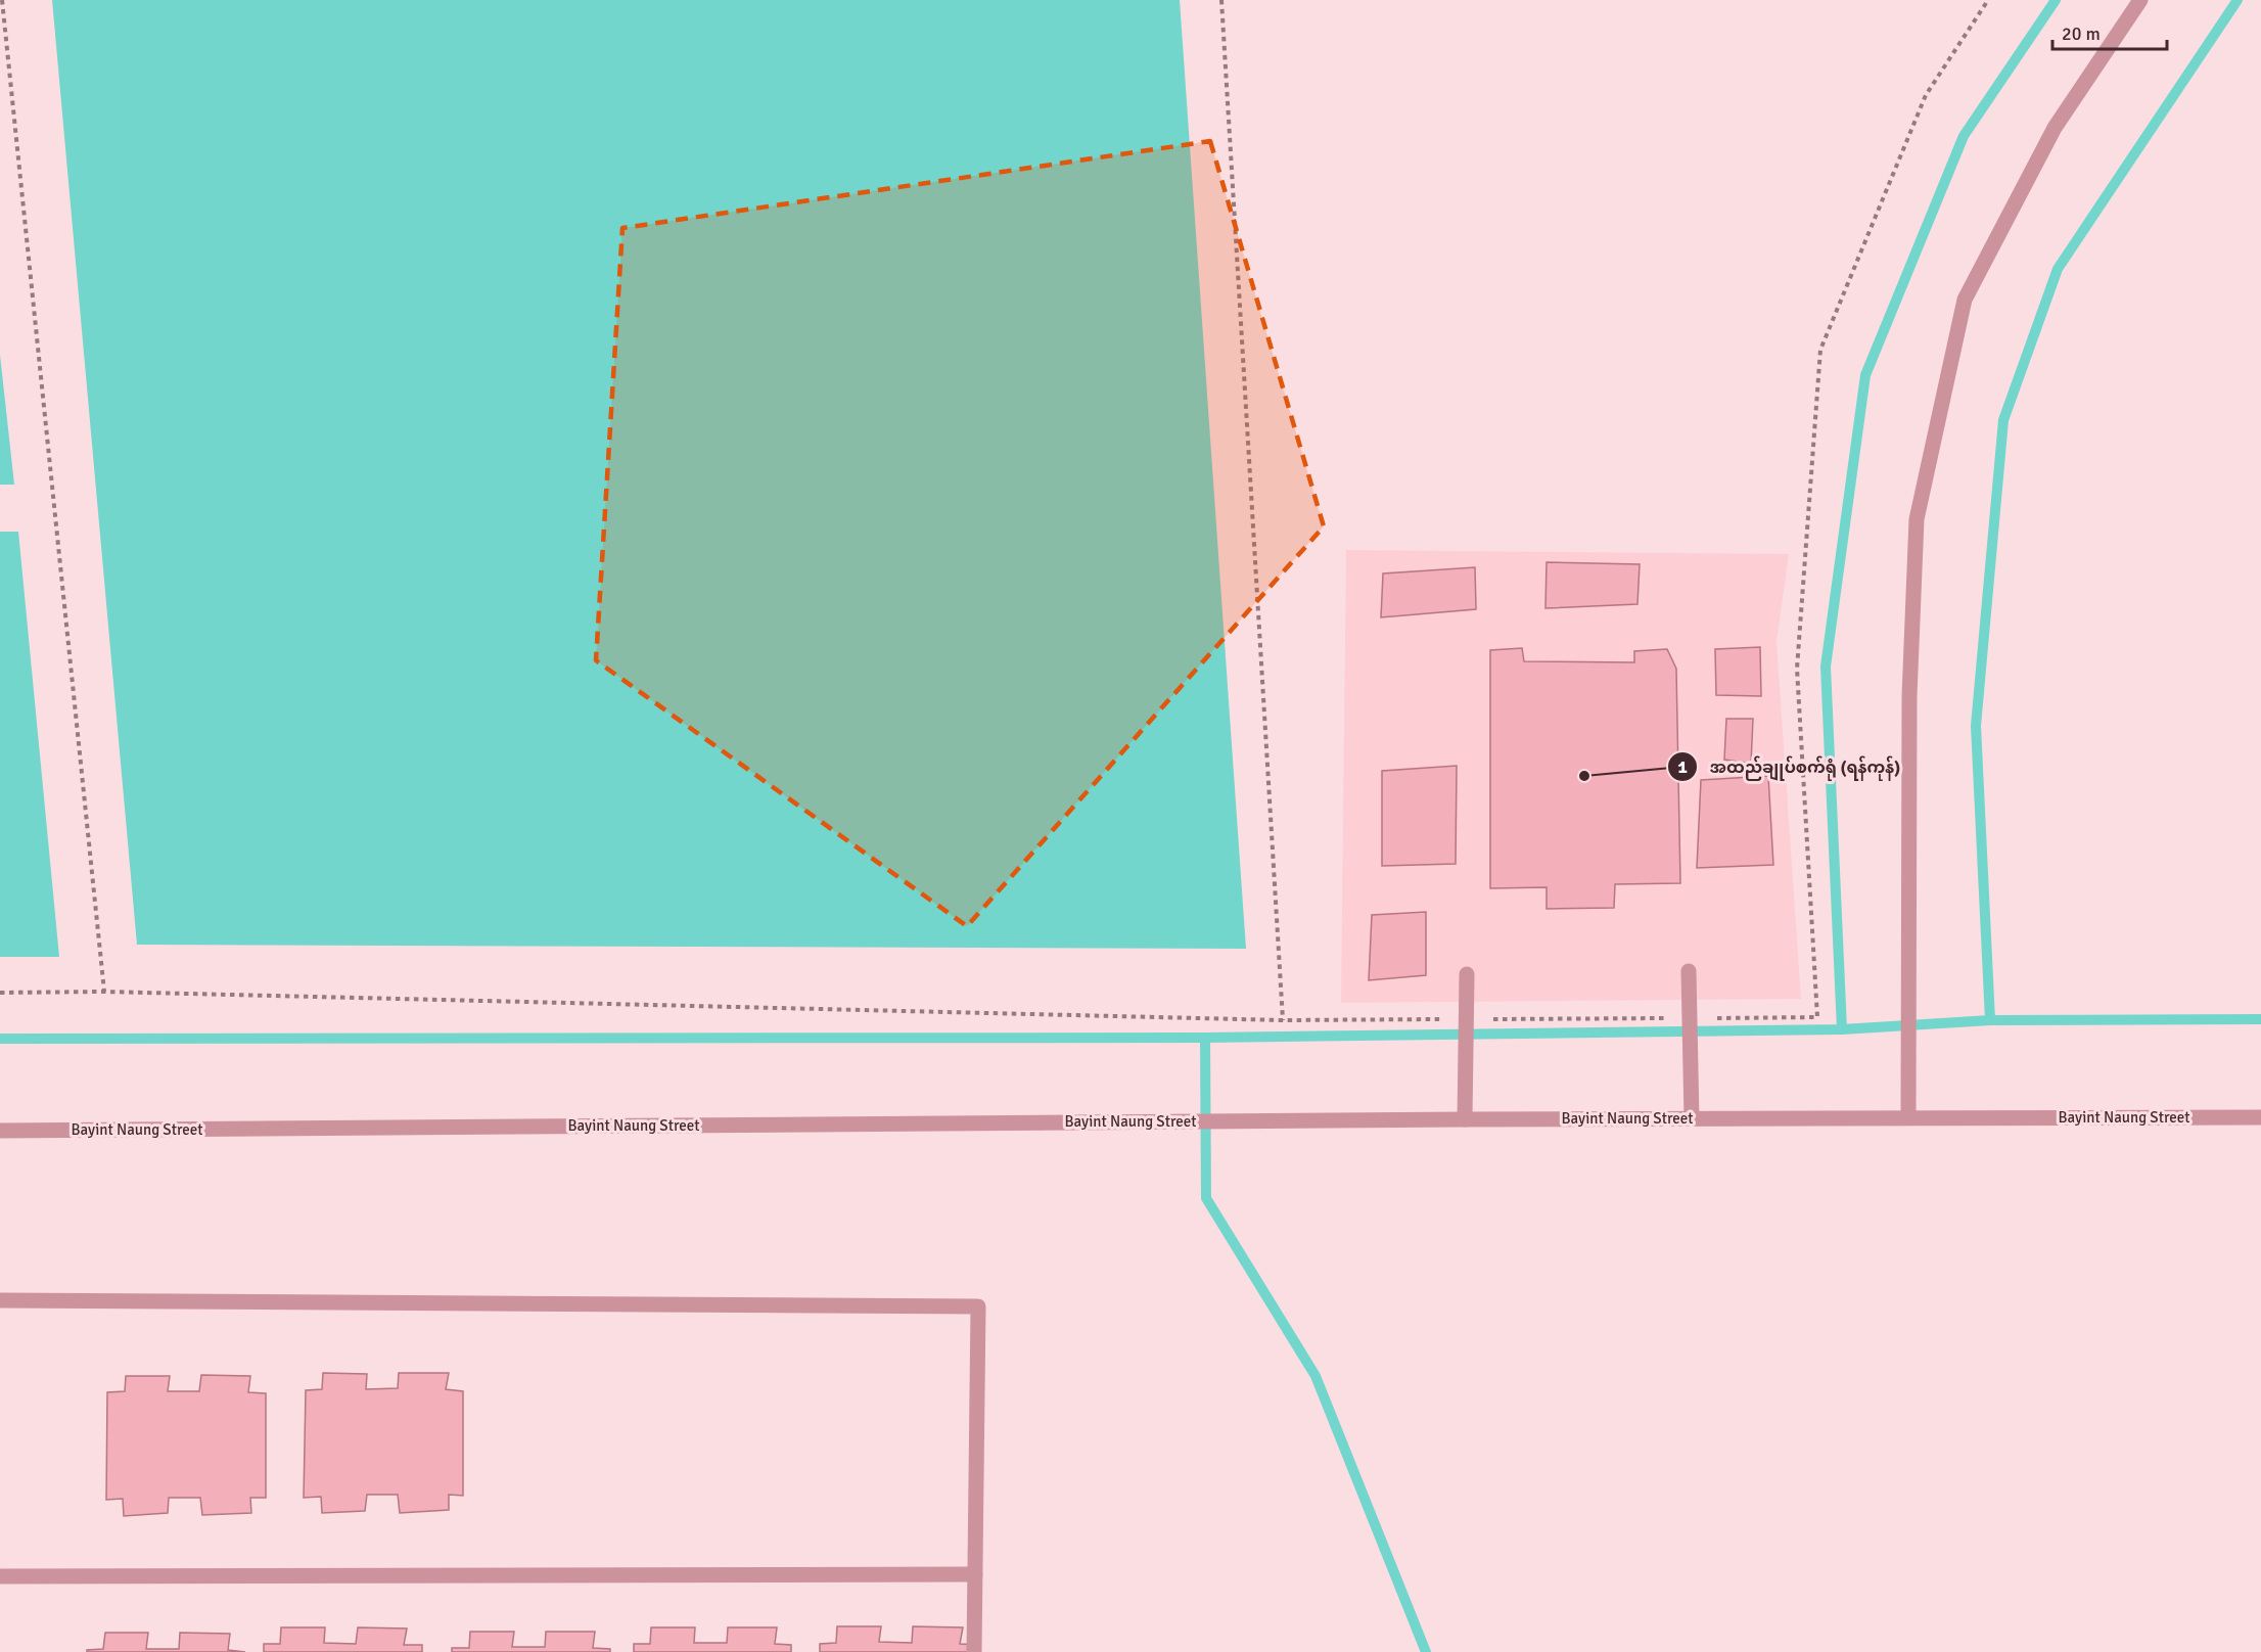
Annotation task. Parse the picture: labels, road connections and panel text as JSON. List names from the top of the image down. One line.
{"streets":{"street":["Bayint Naung Street"]},"places":["အထည်ချုပ်စက်ရုံ (ရန်ကုန်)"],"scale_bar":"20 m"}
